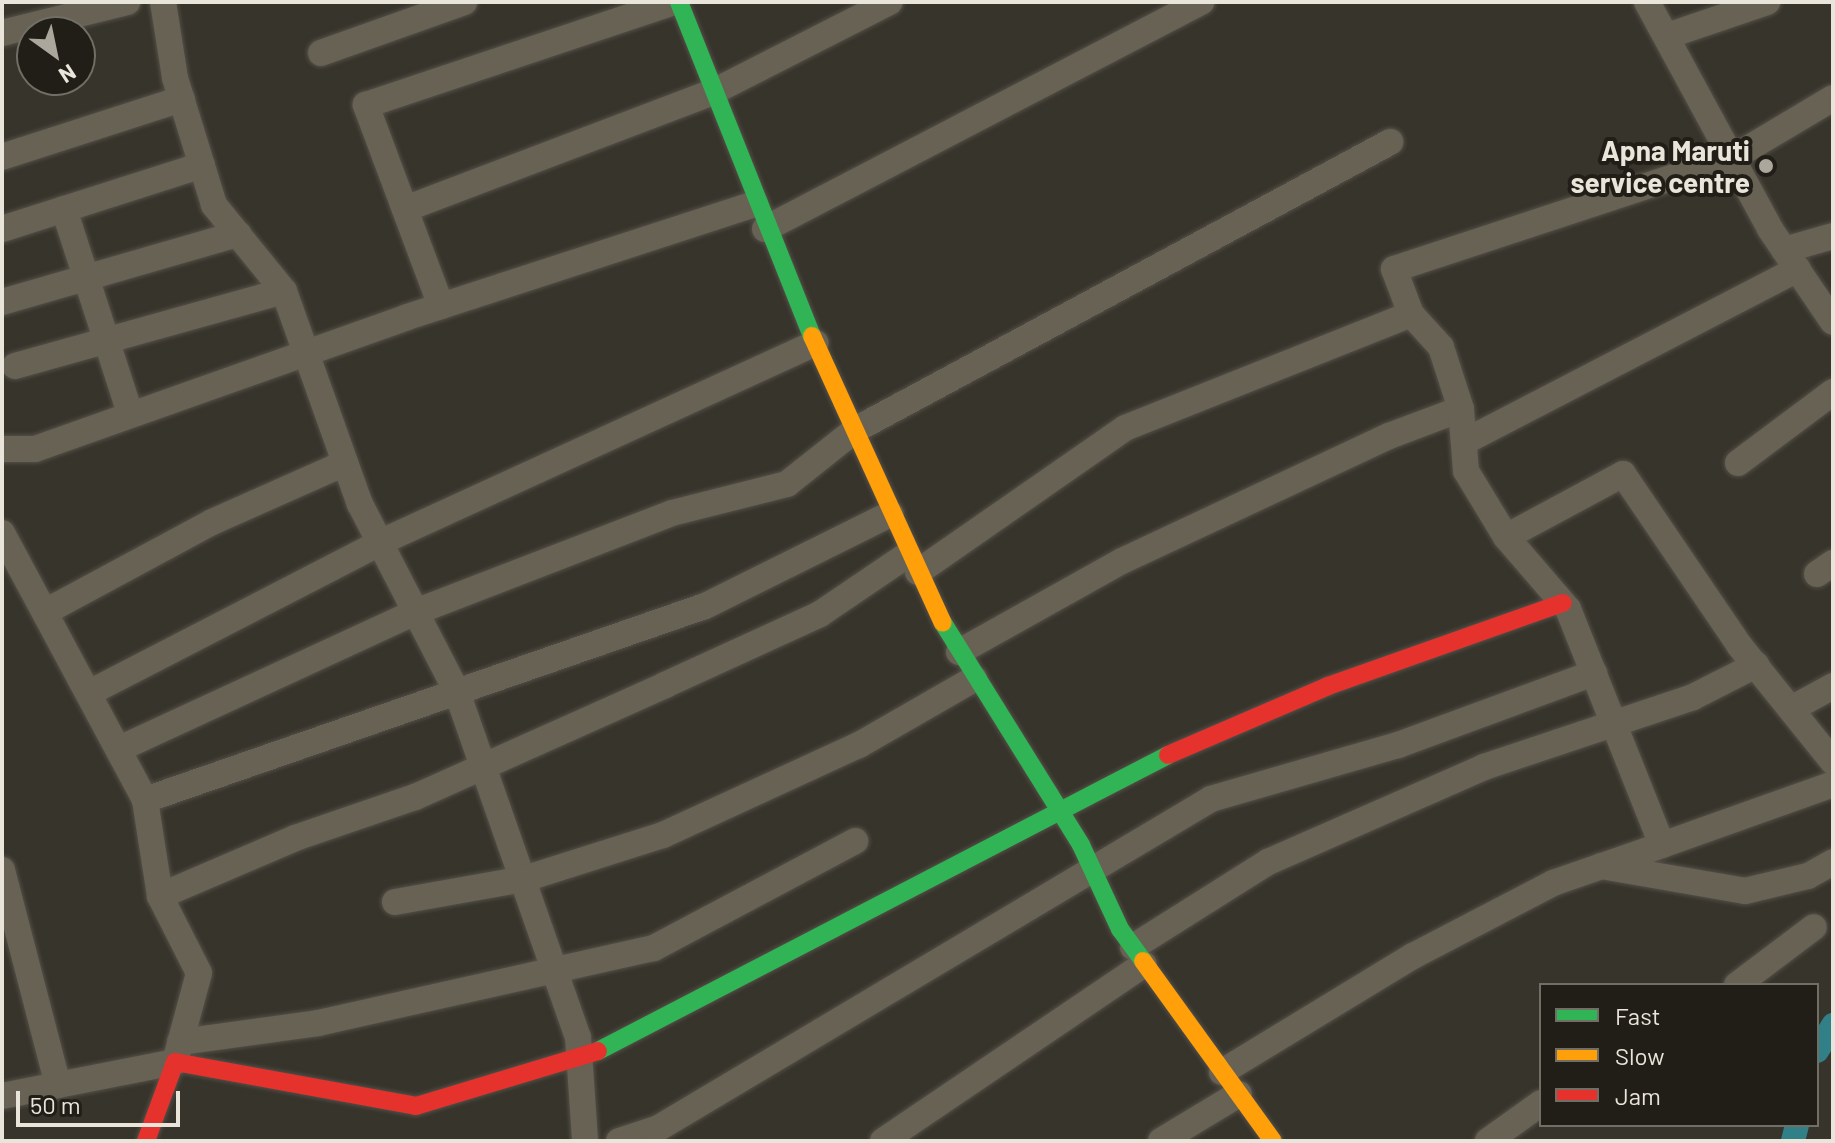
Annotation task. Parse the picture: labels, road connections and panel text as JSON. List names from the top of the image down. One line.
{"places":["Apna Maruti service centre"],"legend":["Fast","Slow","Jam"],"scale_bar":"50 m","north":"bottom right"}
